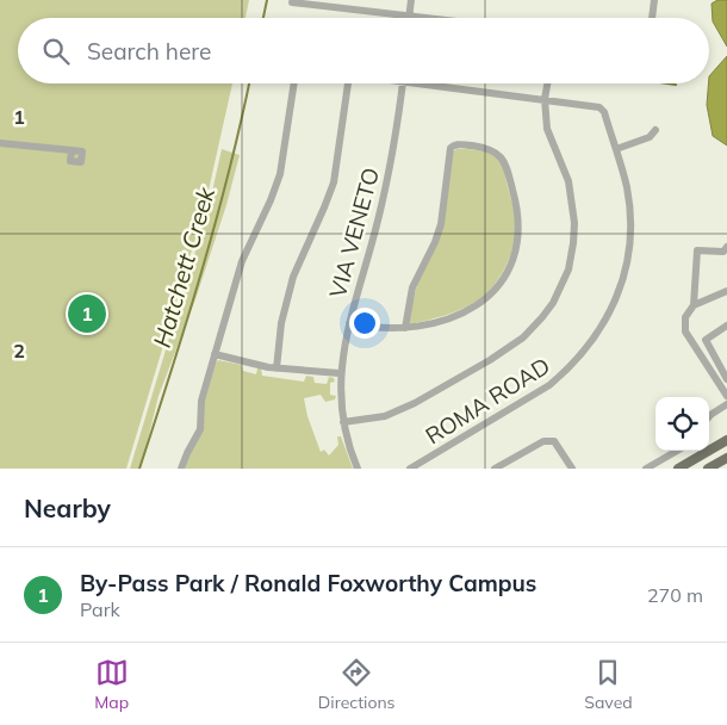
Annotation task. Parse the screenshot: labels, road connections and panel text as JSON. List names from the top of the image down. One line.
{"streets":{"street":["VIA VENETO","ROMA ROAD"]},"water":["Hatchett Creek"],"page":{"search":"Search here","pins":"1","heading":"Nearby","list":[{"mark":"1","name":"By-Pass Park / Ronald Foxworthy Campus","note":"Park","value":"270 m"}],"nav":["Map","Directions","Saved"]},"grid":{"rows":["1","2"]}}
